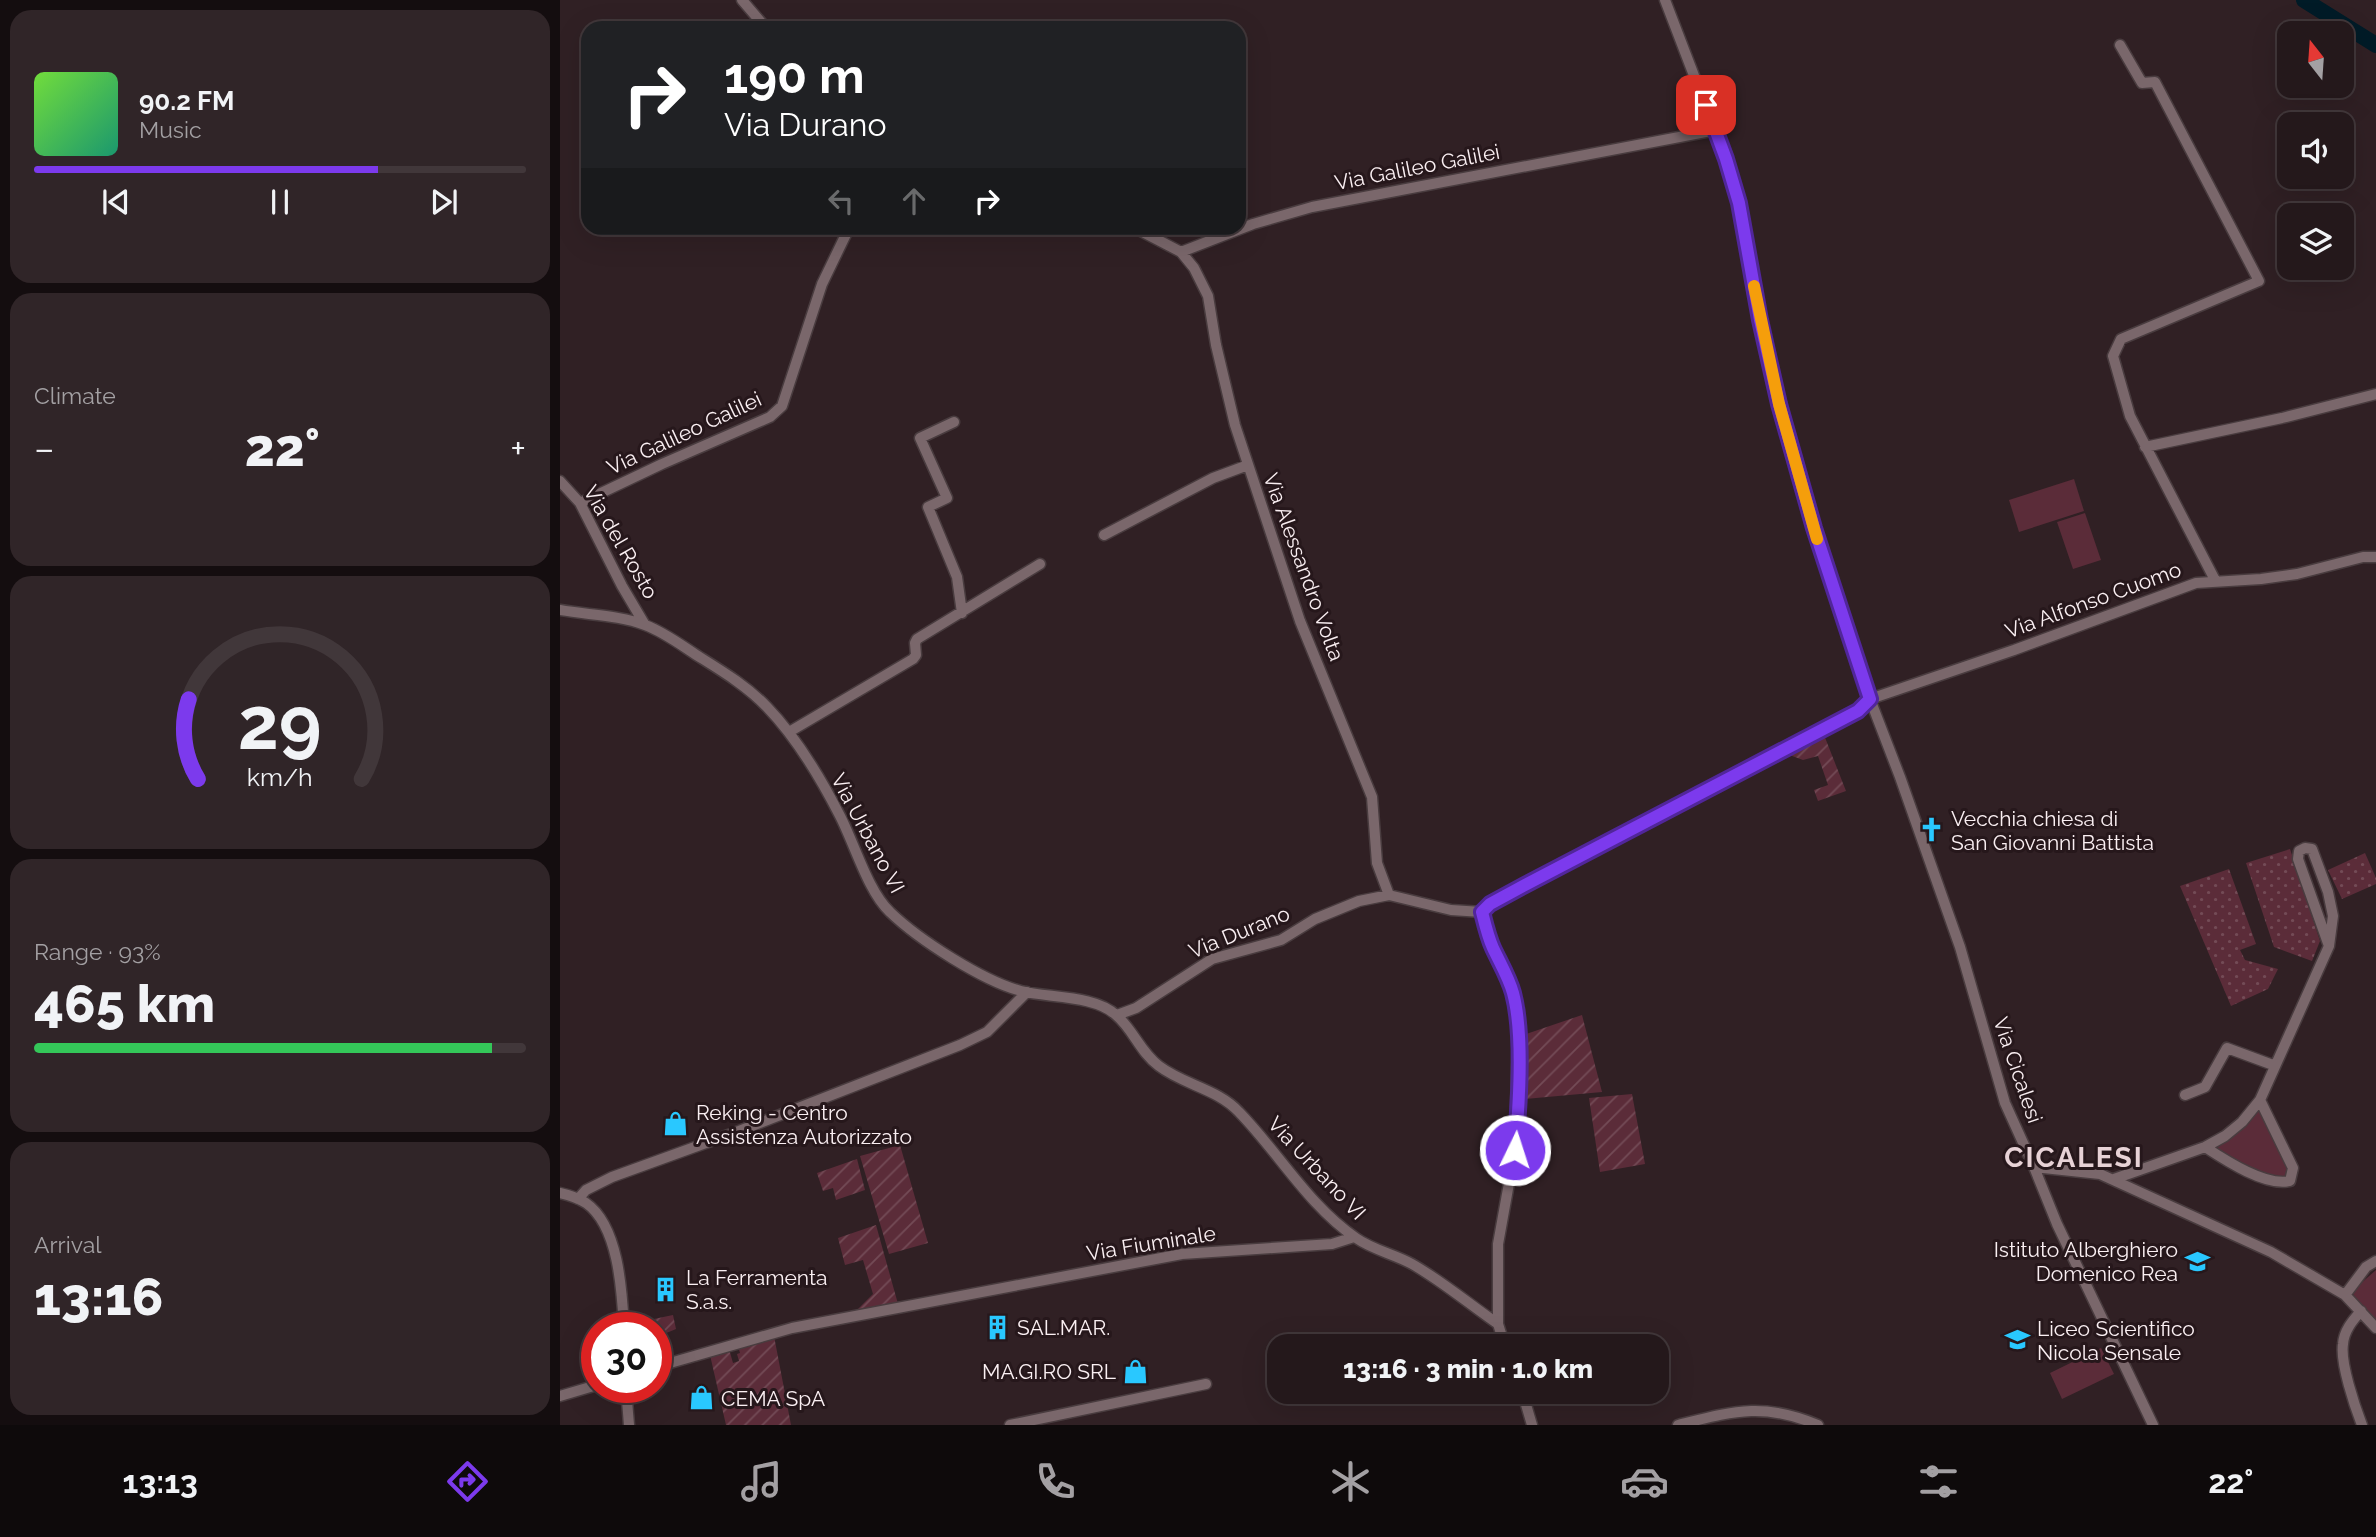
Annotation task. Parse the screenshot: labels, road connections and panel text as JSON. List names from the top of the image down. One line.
{"streets":{"street":["Via Galileo Galilei","Via del Rosto","Via Alessandro Volta","Via Alfonso Cuomo","Via Urbano VI","Via Durano","Via Cicalesi","Via Fiuminale"]},"crossings":[["Via Galileo Galilei","Via del Rosto"],["Via Galileo Galilei","Via Alessandro Volta"],["Via Galileo Galilei","Via Cicalesi"],["Via del Rosto","Via Urbano VI"],["Via Alessandro Volta","Via Durano"],["Via Alfonso Cuomo","Via Cicalesi"],["Via Urbano VI","Via Durano"],["Via Urbano VI","Via Fiuminale"]],"districts":["CICALESI"],"places":{"church":["Vecchia chiesa di San Giovanni Battista"],"shop":["Reking - Centro Assistenza Autorizzato","MA.GI.RO SRL","CEMA SpA"],"school or university":["Istituto Alberghiero Domenico Rea","Liceo Scientifico Nicola Sensale"],"building":["La Ferramenta S.a.s.","SAL.MAR."]},"north":"top","page":{"turn":["190 m","Via Durano"],"song":["90.2 FM","Music"],"tile":["Climate",["Range · 93%","465 km"],["Arrival","13:16"]],"heat":["−","22°","+"],"limit":"30","trip":"13:16 · 3 min · 1.0 km","tabs":["13:13","22°"],"gauge":["29","km/h"]}}
